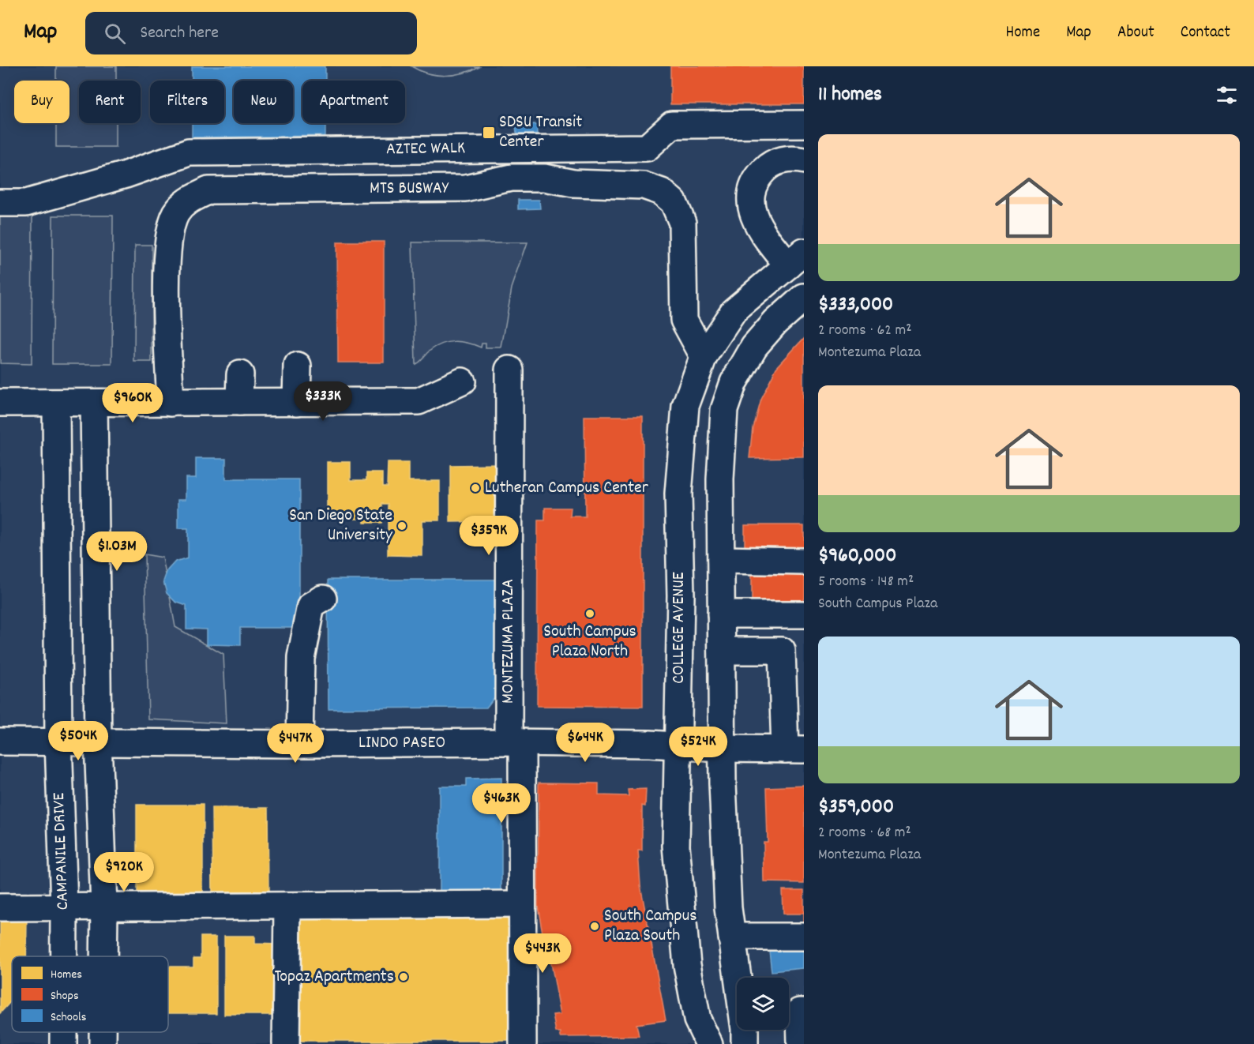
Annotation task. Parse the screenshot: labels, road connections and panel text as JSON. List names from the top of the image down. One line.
{"streets":{"street":["AZTEC WALK","MTS BUSWAY","COLLEGE AVENUE","MONTEZUMA PLAZA","LINDO PASEO","CAMPANILE DRIVE"]},"crossings":[["MTS BUSWAY","COLLEGE AVENUE"],["COLLEGE AVENUE","LINDO PASEO"],["MONTEZUMA PLAZA","LINDO PASEO"],["LINDO PASEO","CAMPANILE DRIVE"]],"places":{"transit":["SDSU Transit Center"],"other":["Lutheran Campus Center","San Diego State University","South Campus Plaza North","South Campus Plaza South","Topaz Apartments"]},"legend":["Homes","Shops","Schools"],"page":{"header":"Map","search":"Search here","nav":["Home","Map","About","Contact"],"heading":"11 homes","chip":["Buy","Rent","Filters","New","Apartment"],"list":[{"name":"$333,000","note":"2 rooms · 62 m² · Montezuma Plaza"},{"name":"$960,000","note":"5 rooms · 148 m² · South Campus Plaza"},{"name":"$359,000","note":"2 rooms · 68 m² · Montezuma Plaza"}],"price":["$333K","$960K","$359K","$1.03M","$504K","$644K","$447K","$524K","$463K","$920K","$443K"]}}
